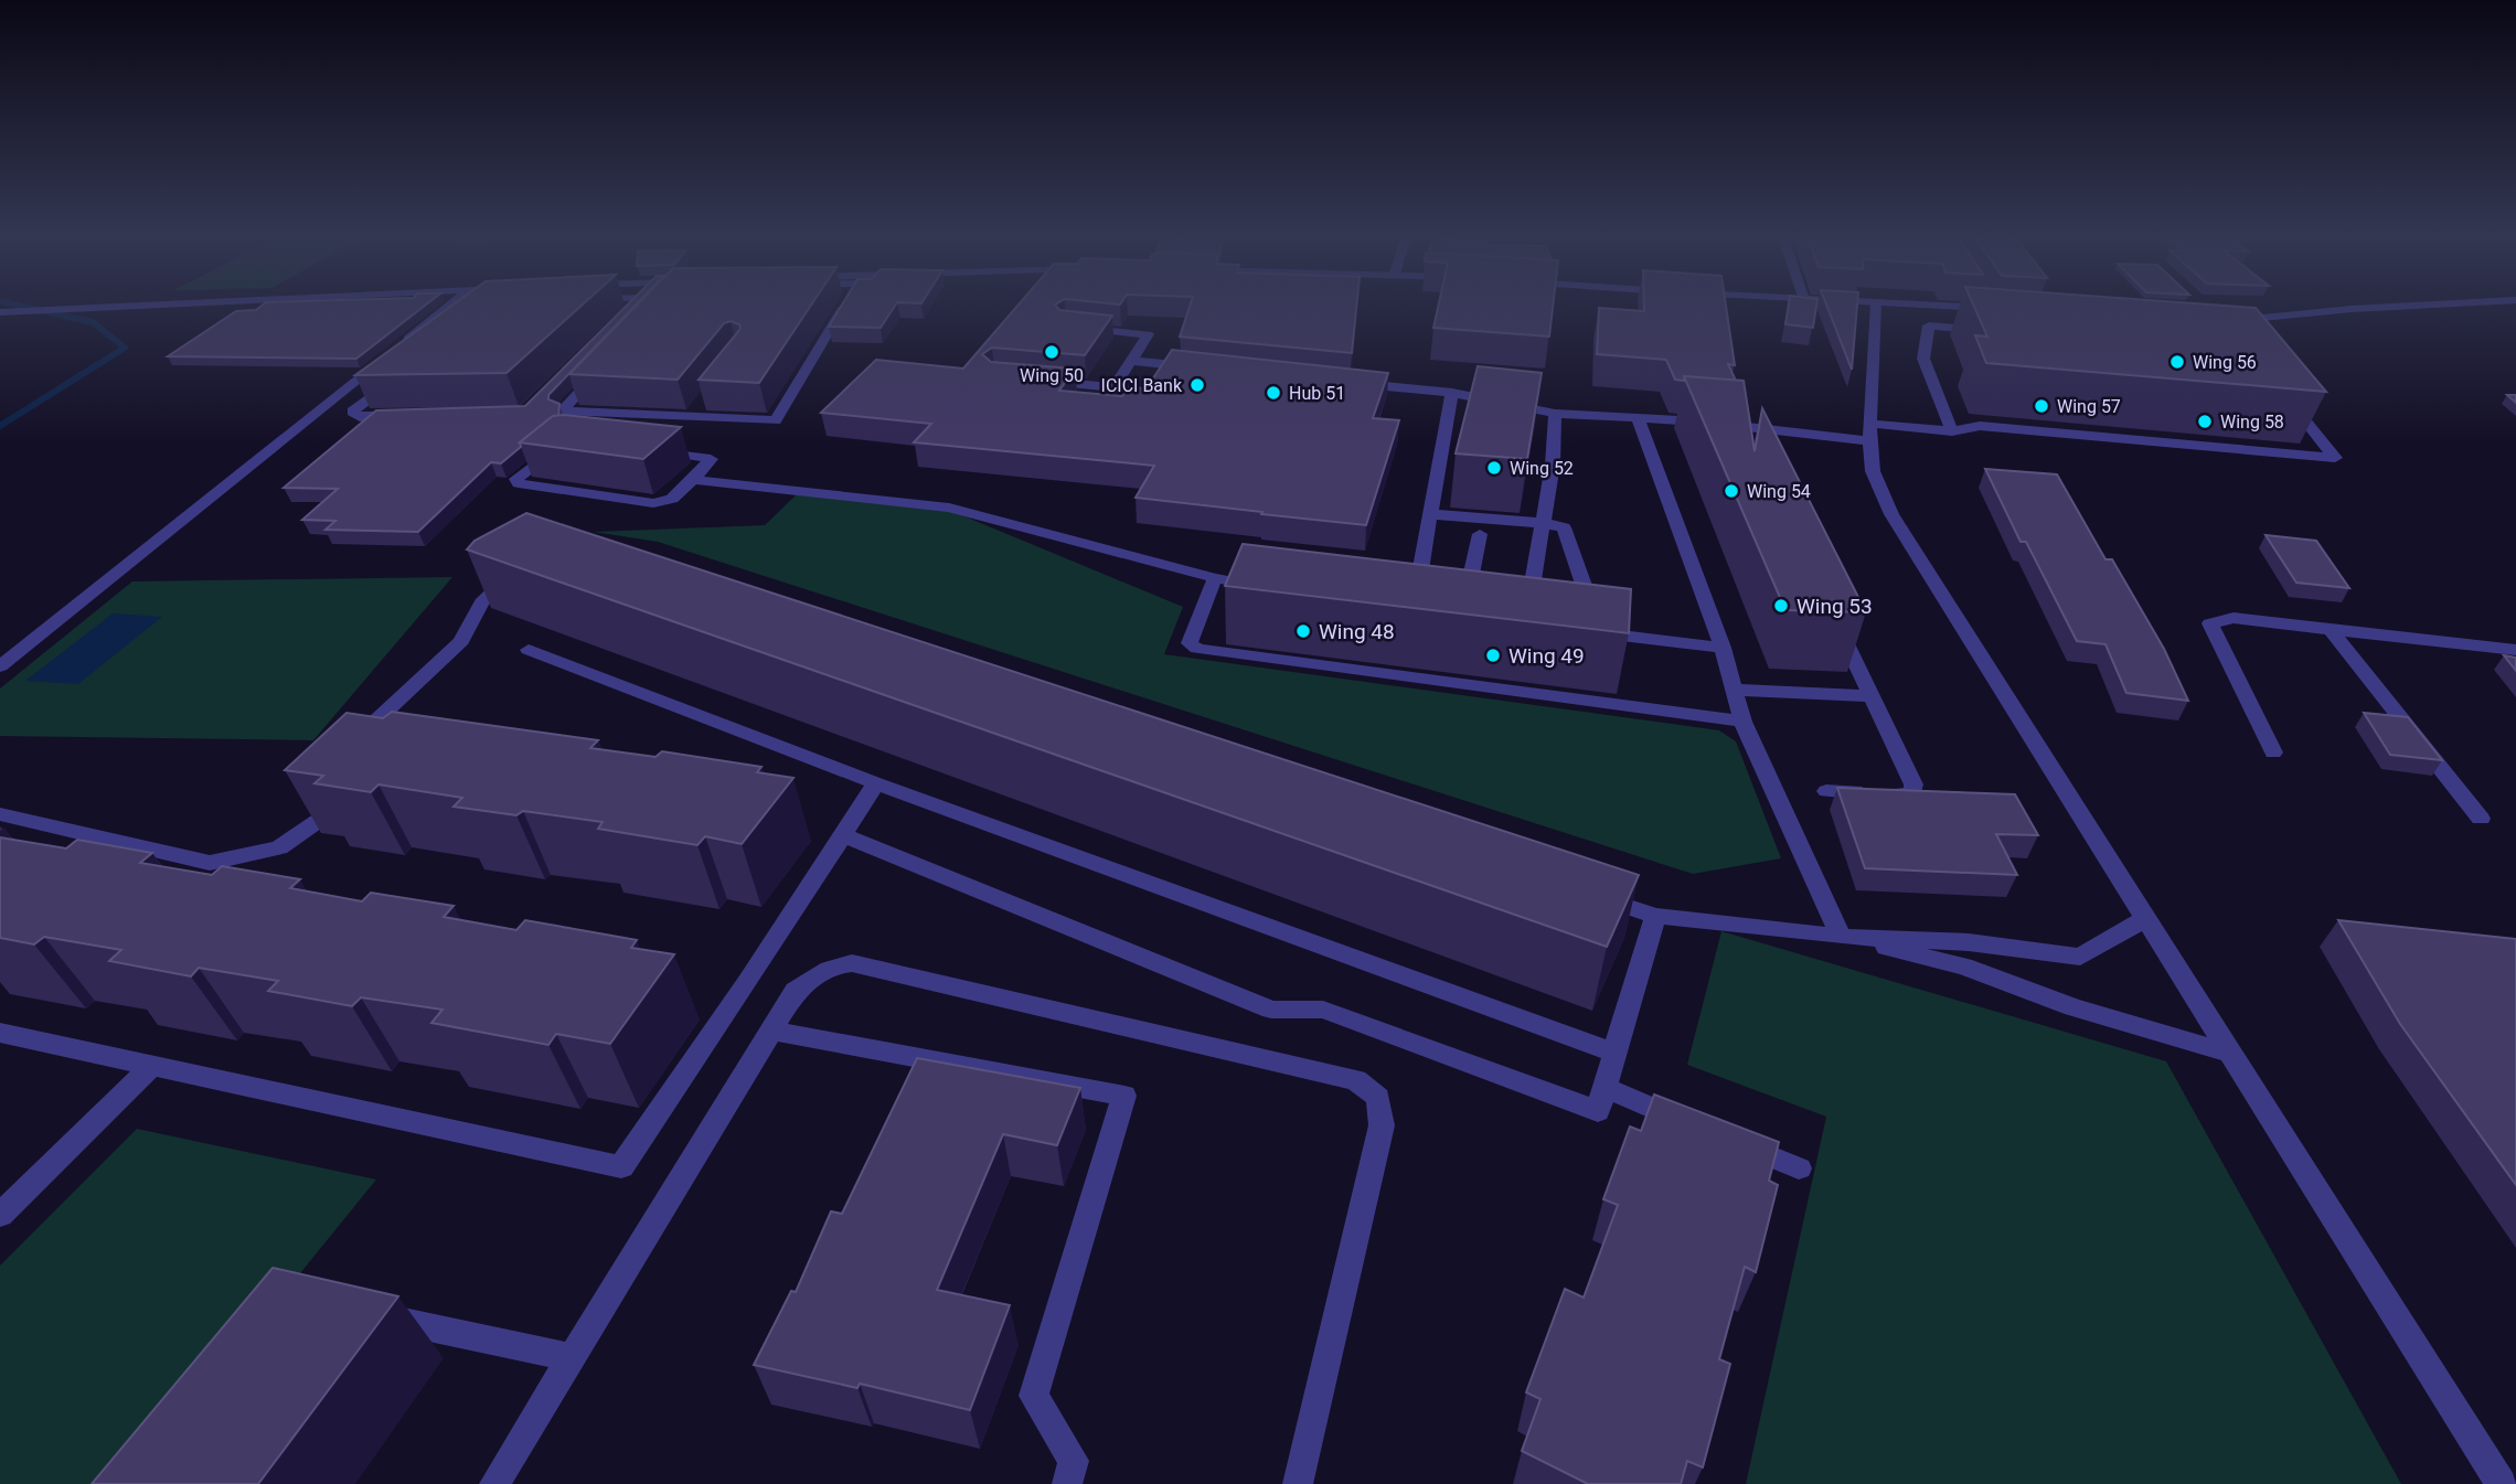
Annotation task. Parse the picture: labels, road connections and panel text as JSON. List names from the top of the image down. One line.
{"places":["Wing 50","Wing 56","ICICI Bank","Hub 51","Wing 57","Wing 58","Wing 52","Wing 54","Wing 53","Wing 48","Wing 49"]}
